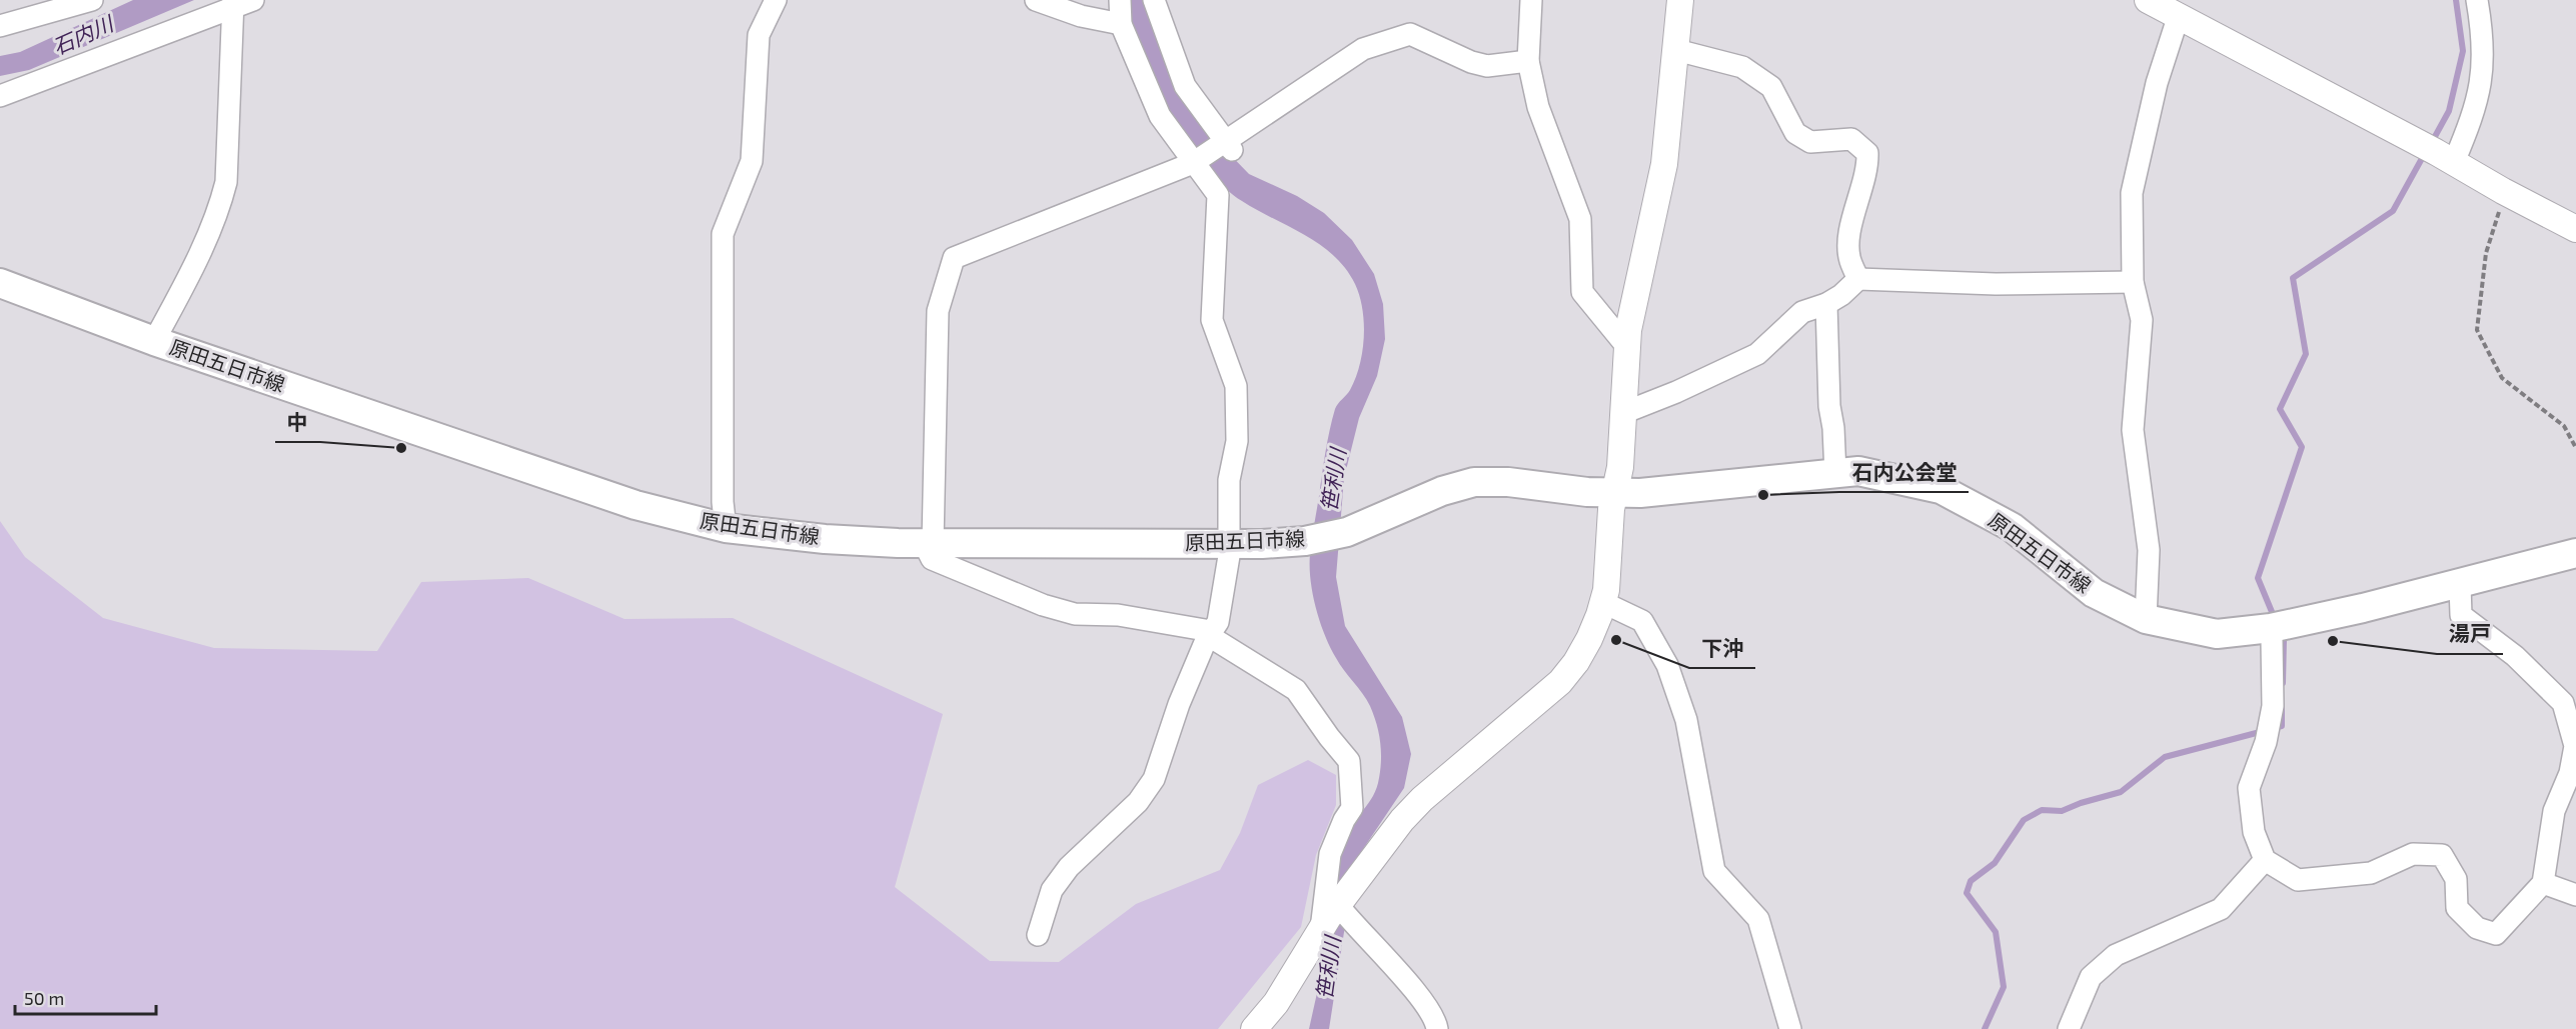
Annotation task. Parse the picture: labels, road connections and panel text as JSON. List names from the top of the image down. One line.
{"streets":{"main road":["原田五日市線"]},"water":["石内川","笹利川"],"places":["中","石内公会堂","下沖","湯戸"],"scale_bar":"50 m"}
